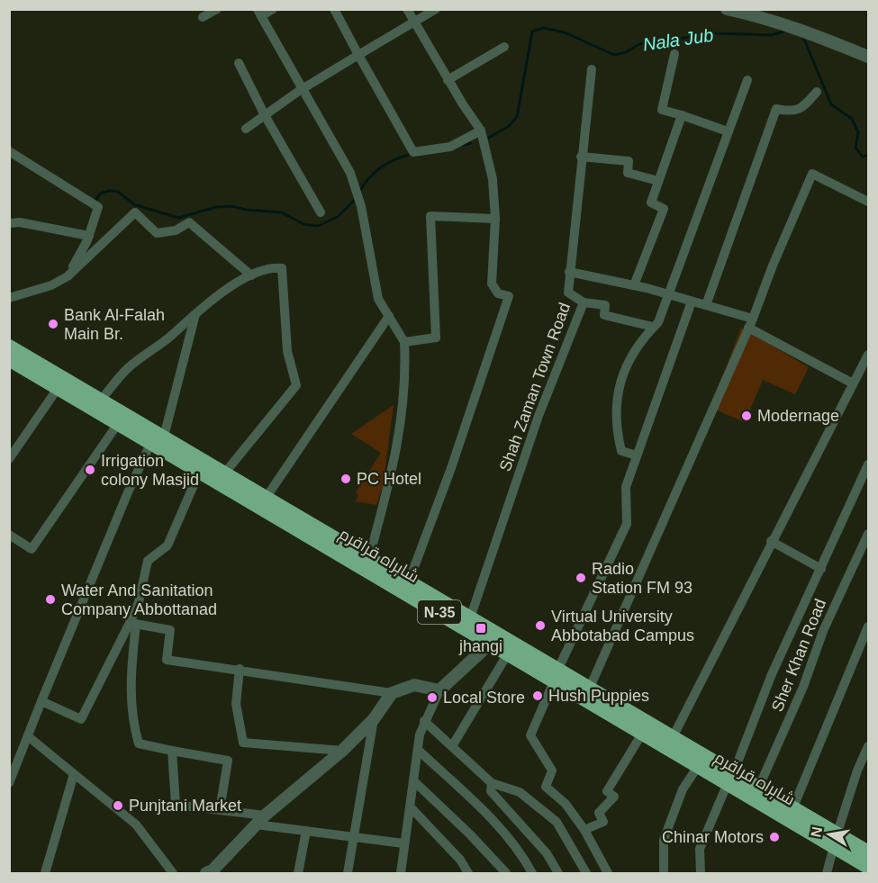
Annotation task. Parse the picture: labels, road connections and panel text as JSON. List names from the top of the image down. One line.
{"streets":{"highway":["شاہراہ قراقرم","N-35"],"street":["Shah Zaman Town Road","Sher Khan Road"]},"crossings":[["Shah Zaman Town Road","شاہراہ قراقرم"],["شاہراہ قراقرم","Sher Khan Road"]],"water":["Nala Jub"],"places":{"other":["Bank Al-Falah Main Br.","Modernage","Irrigation colony Masjid","PC Hotel","Radio Station FM 93","Water And Sanitation Company Abbottanad","Virtual University Abbotabad Campus","Hush Puppies","Local Store","Punjtani Market","Chinar Motors"],"transit":["jhangi"]},"north":"left"}
